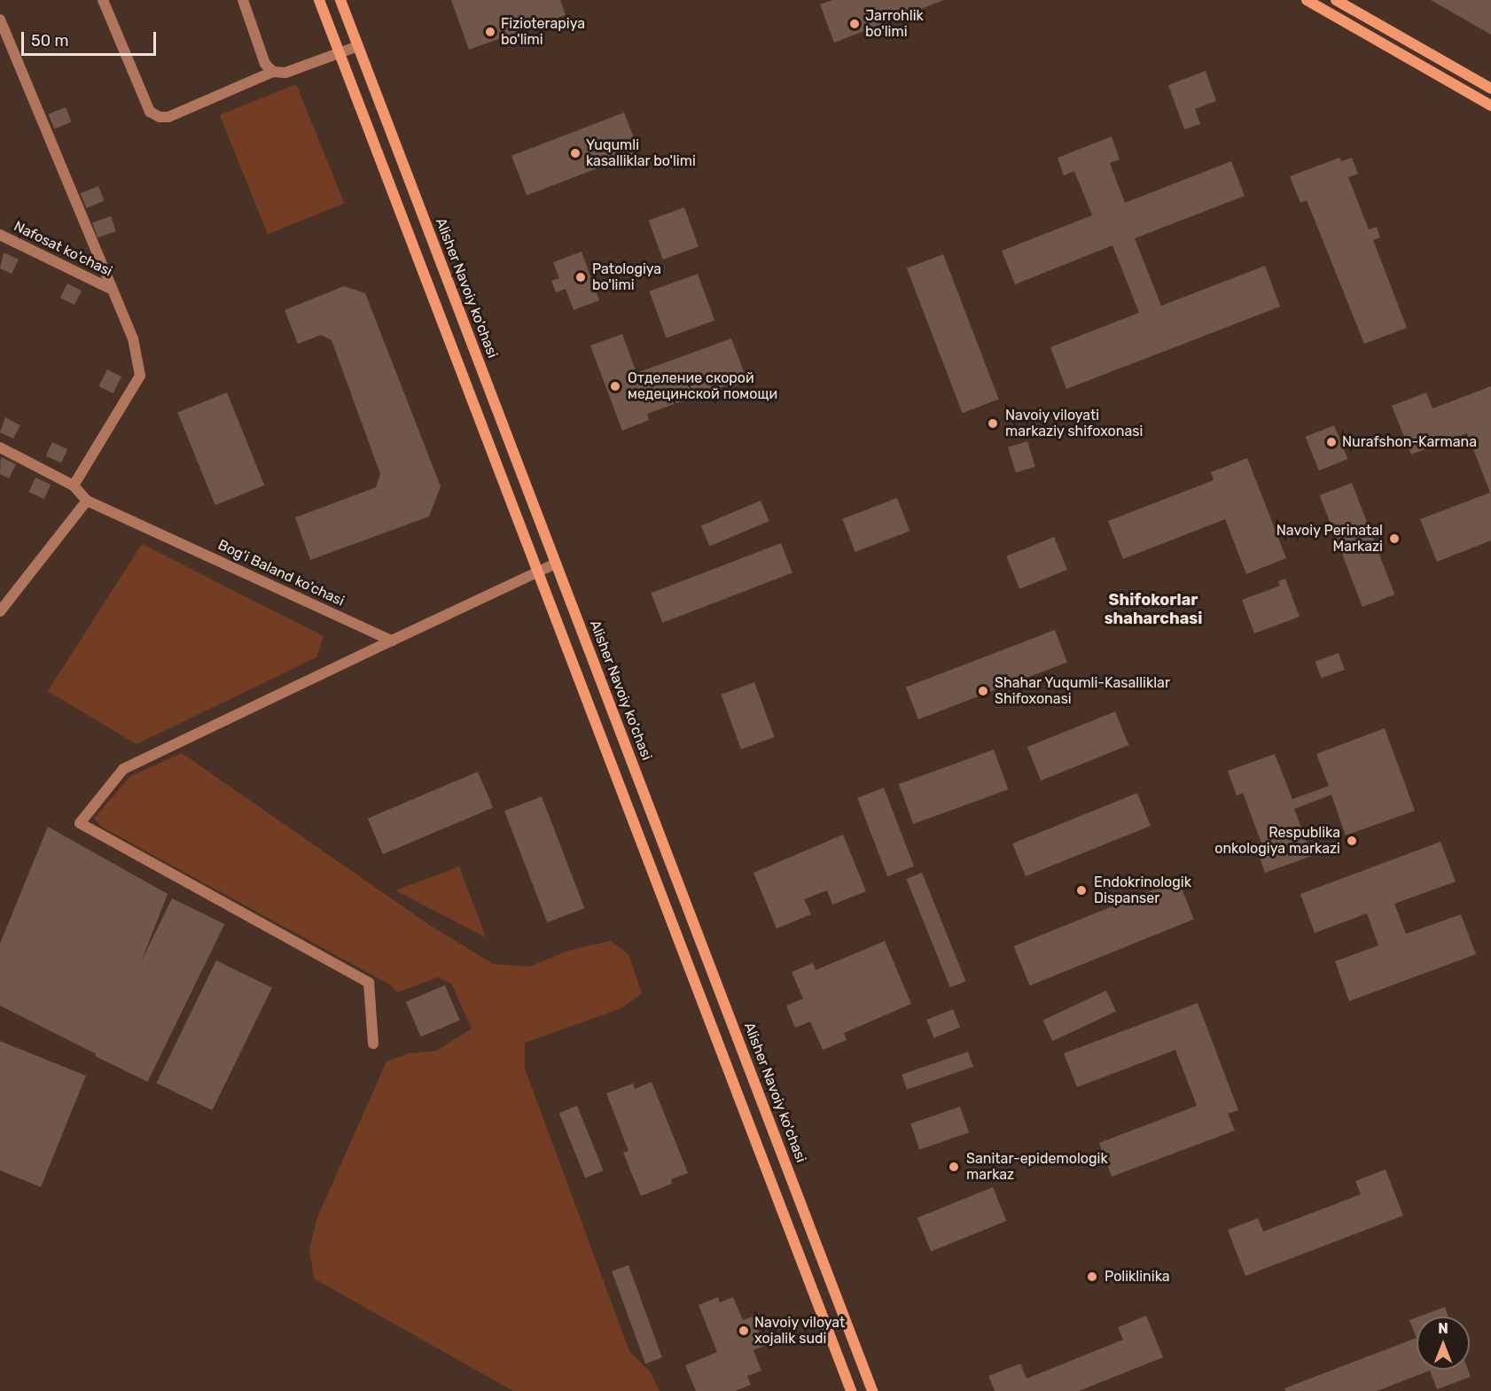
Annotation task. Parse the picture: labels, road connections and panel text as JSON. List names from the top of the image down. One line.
{"streets":{"main road":["Alisher Navoiy ko'chasi"],"street":["Nafosat ko'chasi","Bog'i Baland ko'chasi"]},"districts":["Shifokorlar shaharchasi"],"places":["Jarrohlik bo'limi","Fizioterapiya bo'limi","Yuqumli kasalliklar bo'limi","Patologiya bo'limi","Отделение скорой медецинской помощи","Navoiy viloyati markaziy shifoxonasi","Nurafshon-Karmana","Navoiy Perinatal Markazi","Shahar Yuqumli-Kasalliklar Shifoxonasi","Respublika onkologiya markazi","Endokrinologik Dispanser","Sanitar-epidemologik markaz","Poliklinika","Navoiy viloyat xojalik sudi"],"scale_bar":"50 m","north":"top"}
